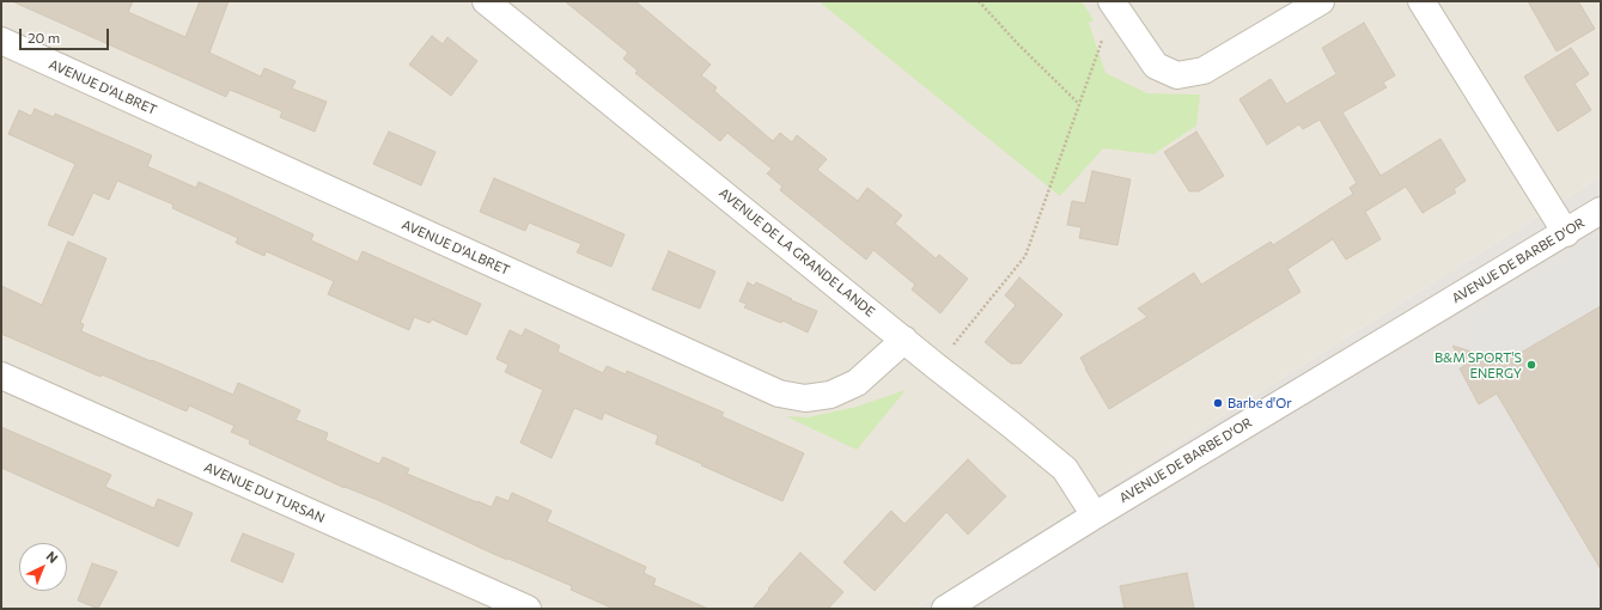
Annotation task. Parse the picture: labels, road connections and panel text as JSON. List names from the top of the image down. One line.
{"streets":{"street":["AVENUE D'ALBRET","AVENUE DE LA GRANDE LANDE","AVENUE DE BARBE D'OR","AVENUE DU TURSAN"]},"crossings":[["AVENUE D'ALBRET","AVENUE DE LA GRANDE LANDE"],["AVENUE DE LA GRANDE LANDE","AVENUE DE BARBE D'OR"]],"places":["B&M SPORT'S ENERGY","Barbe d'Or"],"scale_bar":"20 m","north":"top right"}
